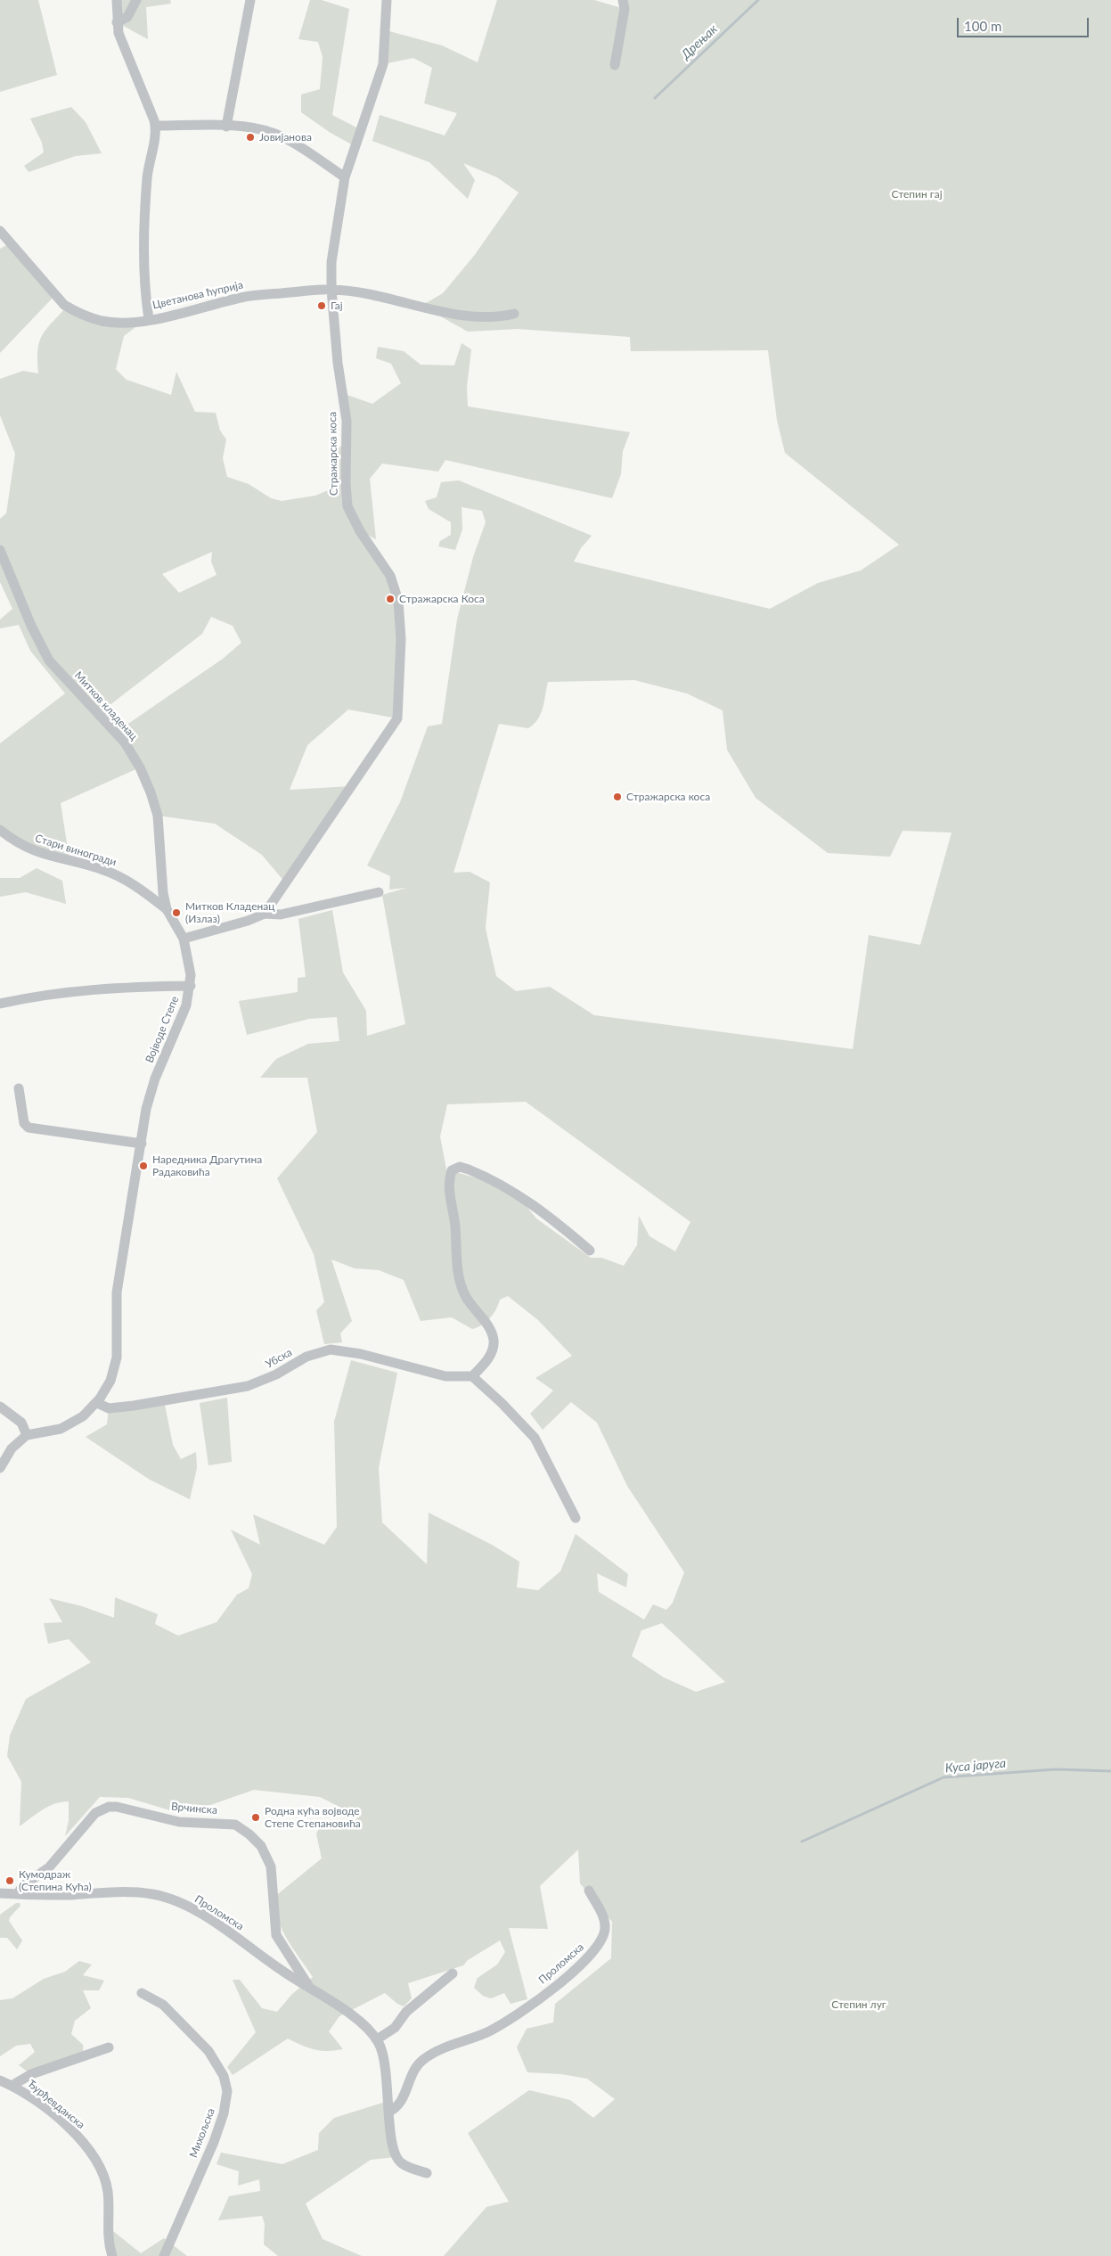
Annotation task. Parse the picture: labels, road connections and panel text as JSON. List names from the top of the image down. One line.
{"streets":{"street":["Цветанова ћуприја","Стражарска коса","Митков кладенац","Стари виногради","Војводе Степе","Убска","Врчинска","Проломска","Ђурђевданска","Михољска"]},"crossings":[["Цветанова ћуприја","Стражарска коса"],["Митков кладенац","Стари виногради"],["Стари виногради","Војводе Степе"],["Војводе Степе","Убска"],["Врчинска","Проломска"]],"water":["Дрењак","Куса јаруга"],"parks":["Степин гај","Степин луг"],"places":["Јовијанова","Гај","Стражарска Коса","Стражарска коса","Митков Кладенац (Излаз)","Наредника Драгутина Радаковића","Родна кућа војводе Степе Степановића","Кумодраж (Степина Кућа)"],"scale_bar":"100 m"}
